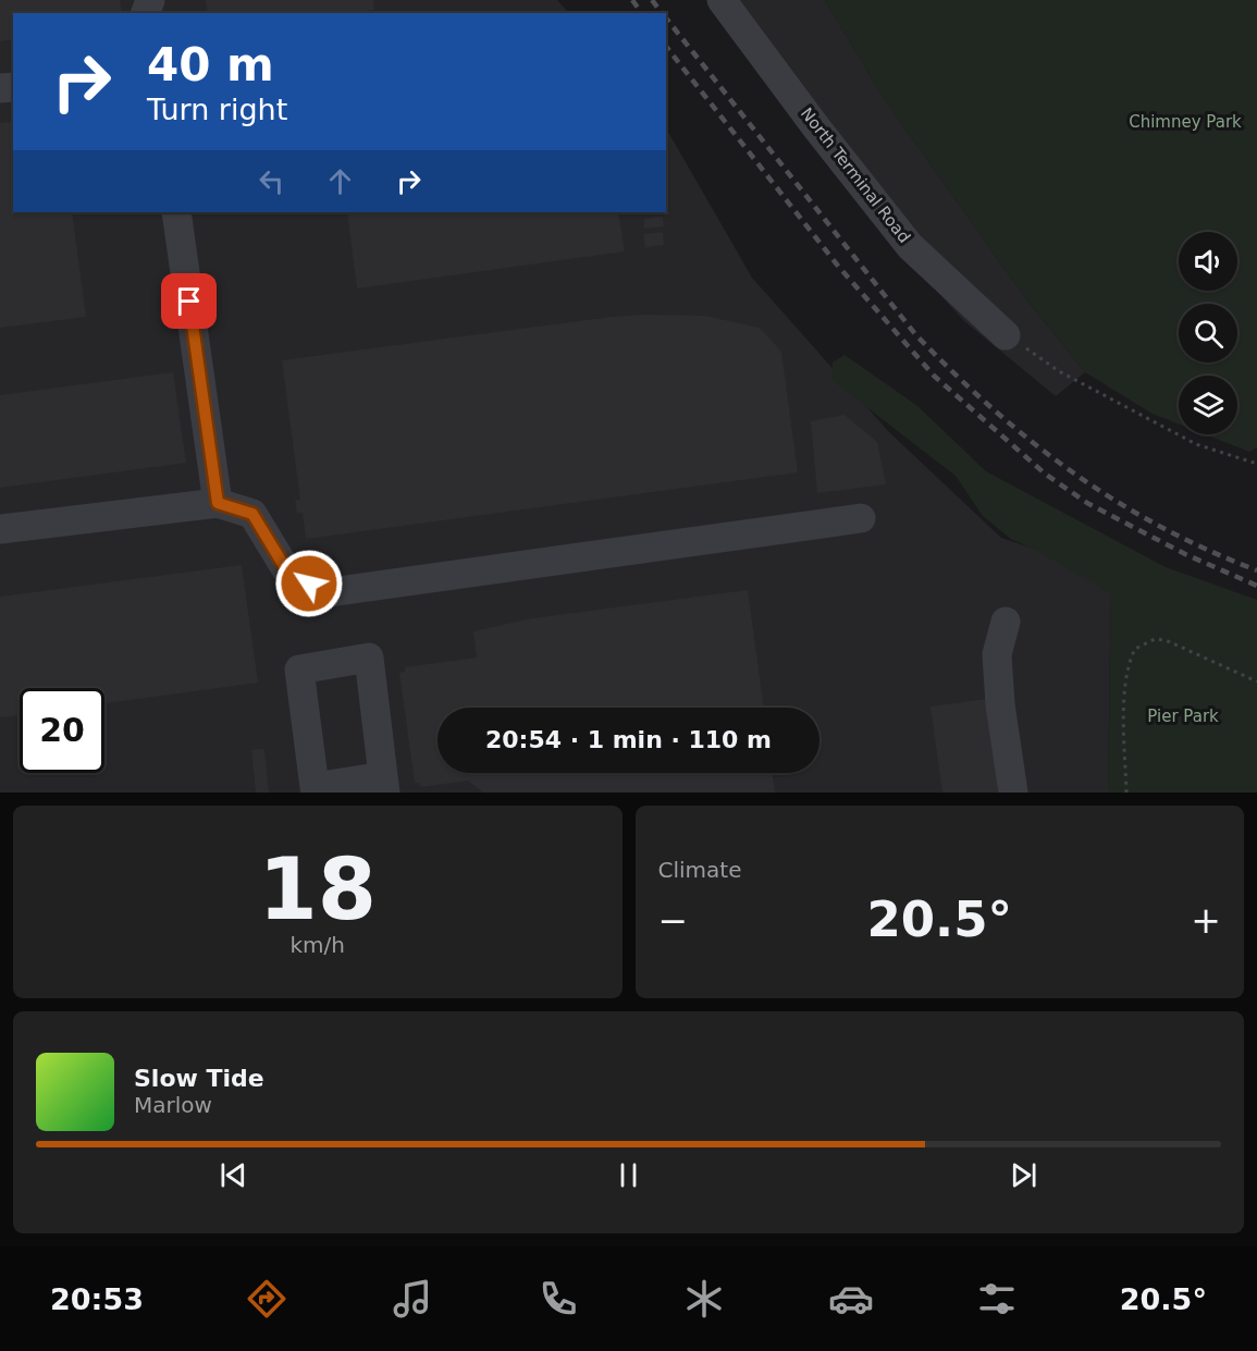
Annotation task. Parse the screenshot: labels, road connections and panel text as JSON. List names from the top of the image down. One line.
{"streets":{"street":["North Terminal Road"]},"parks":["Chimney Park","Pier Park"],"page":{"turn":["40 m","Turn right"],"limit":"20","trip":"20:54 · 1 min · 110 m","tile":[["18","km/h"],"Climate"],"heat":["−","20.5°","+"],"song":["Slow Tide","Marlow"],"tabs":["20:53","20.5°"]}}
